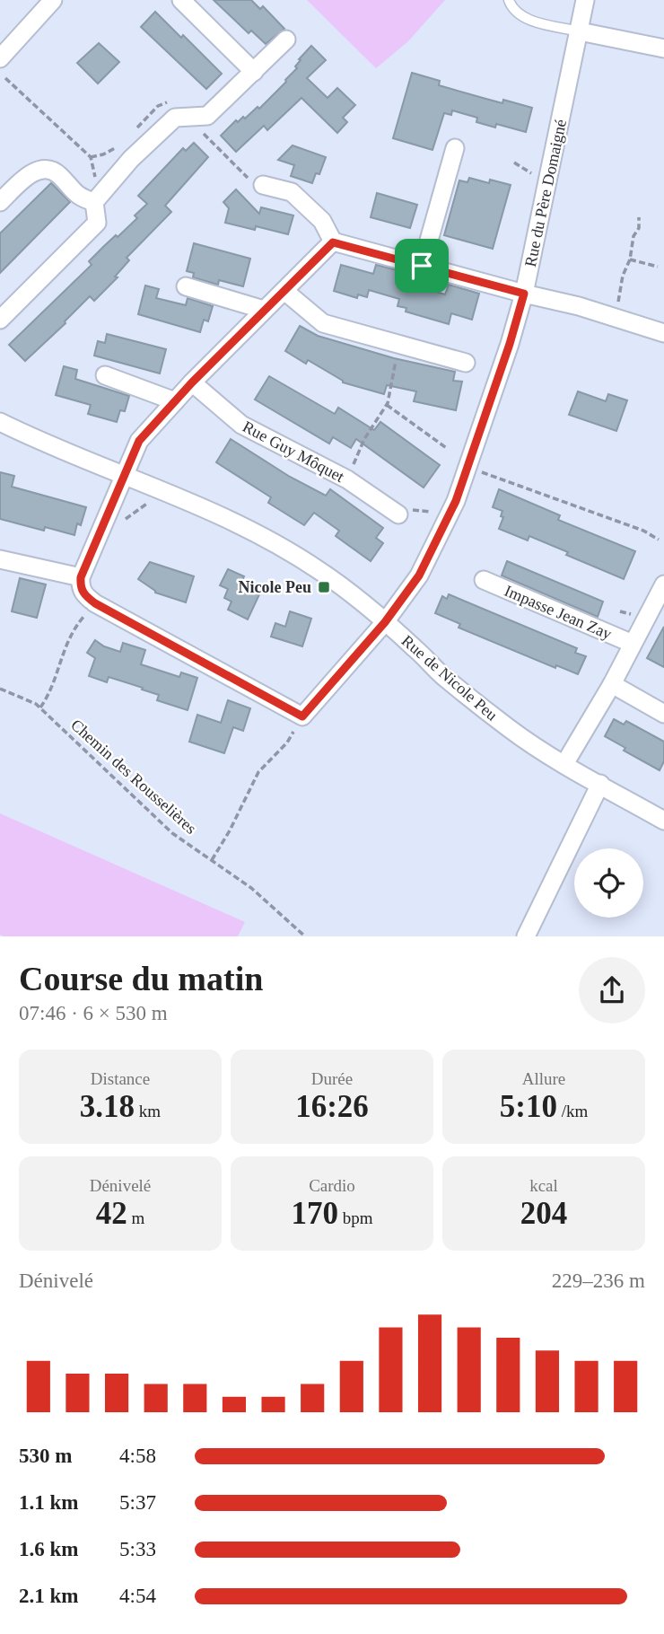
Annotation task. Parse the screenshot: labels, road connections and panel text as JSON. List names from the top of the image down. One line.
{"streets":{"street":["Rue du Père Domaigné","Rue Guy Môquet","Impasse Jean Zay","Rue de Nicole Peu"],"path":["Chemin des Rousselières"]},"crossings":[["Rue du Père Domaigné","Rue de Nicole Peu"]],"places":{"transit":["Nicole Peu"]},"page":{"heading":["Course du matin","07:46 · 6 × 530 m"],"stats":[["Distance","3.18 km"],["Durée","16:26"],["Allure","5:10 /km"],["Dénivelé","42 m"],["Cardio","170 bpm"],["kcal","204"]],"chart":["Dénivelé","229–236 m"],"list":[{"name":"530 m","note":"4:58"},{"name":"1.1 km","note":"5:37"},{"name":"1.6 km","note":"5:33"},{"name":"2.1 km","note":"4:54"}]}}
